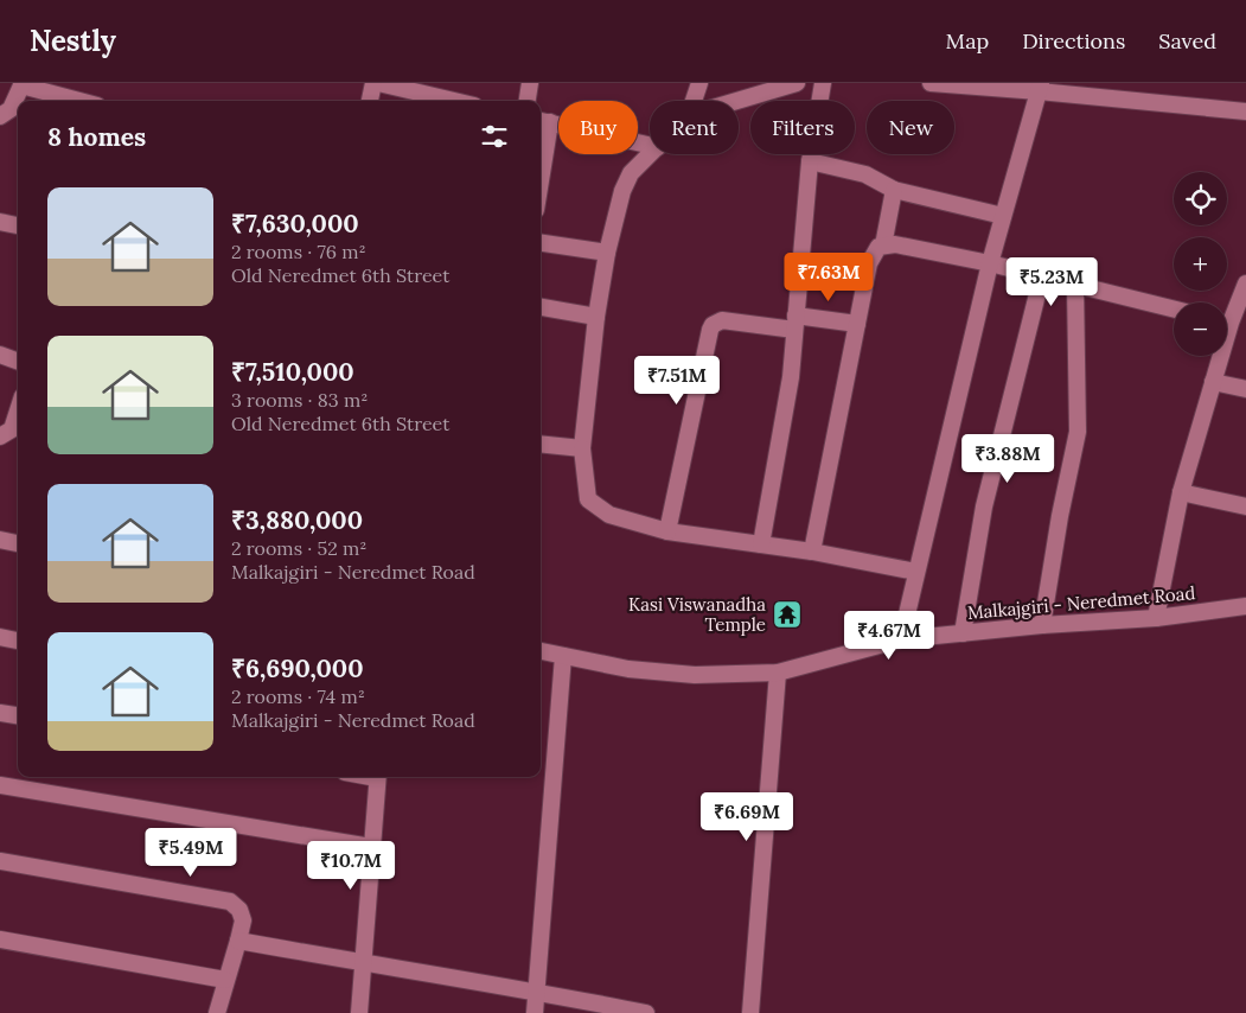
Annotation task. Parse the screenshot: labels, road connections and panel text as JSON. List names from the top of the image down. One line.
{"streets":{"street":["Malkajgiri - Neredmet Road"]},"places":{"temple":["Kasi Viswanadha Temple"]},"page":{"header":"Nestly","nav":["Map","Directions","Saved"],"chip":["Buy","Rent","Filters","New"],"heading":"8 homes","map_buttons":["+","−"],"list":[{"name":"₹7,630,000","note":"2 rooms · 76 m² · Old Neredmet 6th Street"},{"name":"₹7,510,000","note":"3 rooms · 83 m² · Old Neredmet 6th Street"},{"name":"₹3,880,000","note":"2 rooms · 52 m² · Malkajgiri - Neredmet Road"},{"name":"₹6,690,000","note":"2 rooms · 74 m² · Malkajgiri - Neredmet Road"}],"price":["₹7.63M","₹5.23M","₹7.51M","₹3.88M","₹4.67M","₹6.69M","₹5.49M","₹10.7M"]}}
